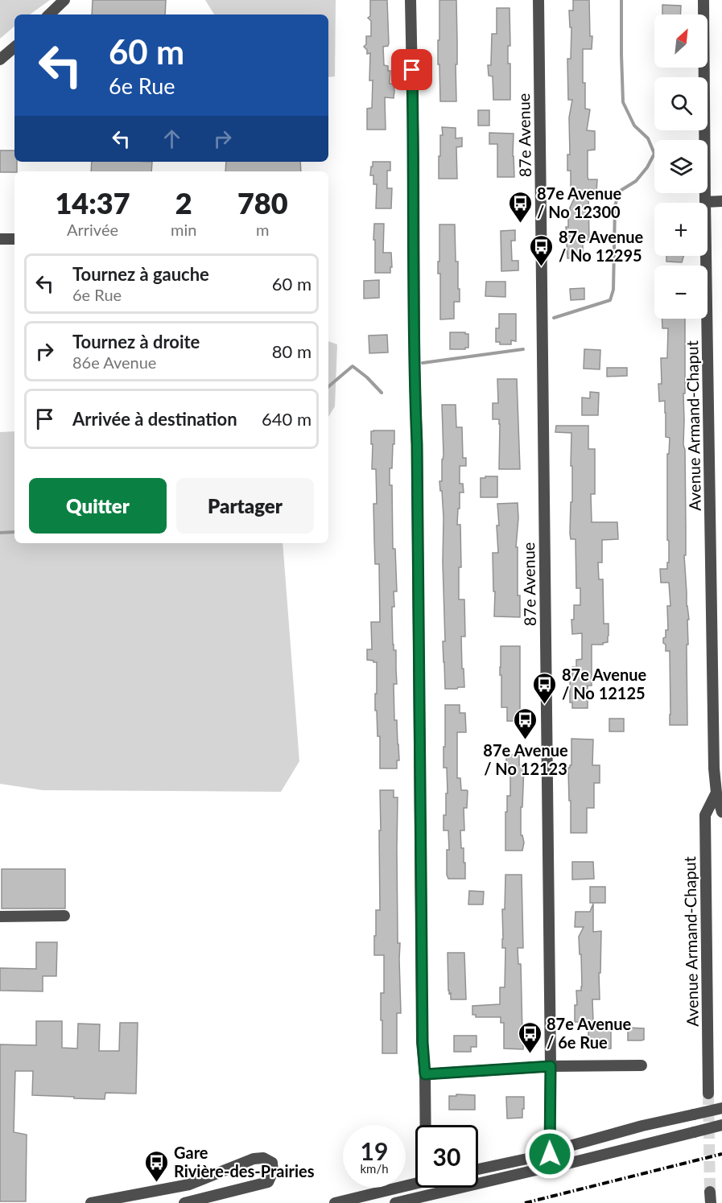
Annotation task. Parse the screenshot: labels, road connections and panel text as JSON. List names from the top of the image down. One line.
{"streets":{"street":["87e Avenue","Avenue Armand-Chaput"]},"places":{"bus stop":["87e Avenue / No 12300","87e Avenue / No 12295","87e Avenue / No 12125","87e Avenue / No 12123","87e Avenue / 6e Rue","Gare Rivière-des-Prairies"]},"north":"top right","page":{"map_buttons":["+","−"],"turn":["60 m","6e Rue"],"eta":["14:37","Arrivée","2","min","780","m"],"list":[{"name":"Tournez à gauche","note":"6e Rue","value":"60 m"},{"name":"Tournez à droite","note":"86e Avenue","value":"80 m"},{"name":"Arrivée à destination","value":"640 m"}],"buttons":["Quitter","Partager"],"speed":"19 km/h","limit":"30"}}
